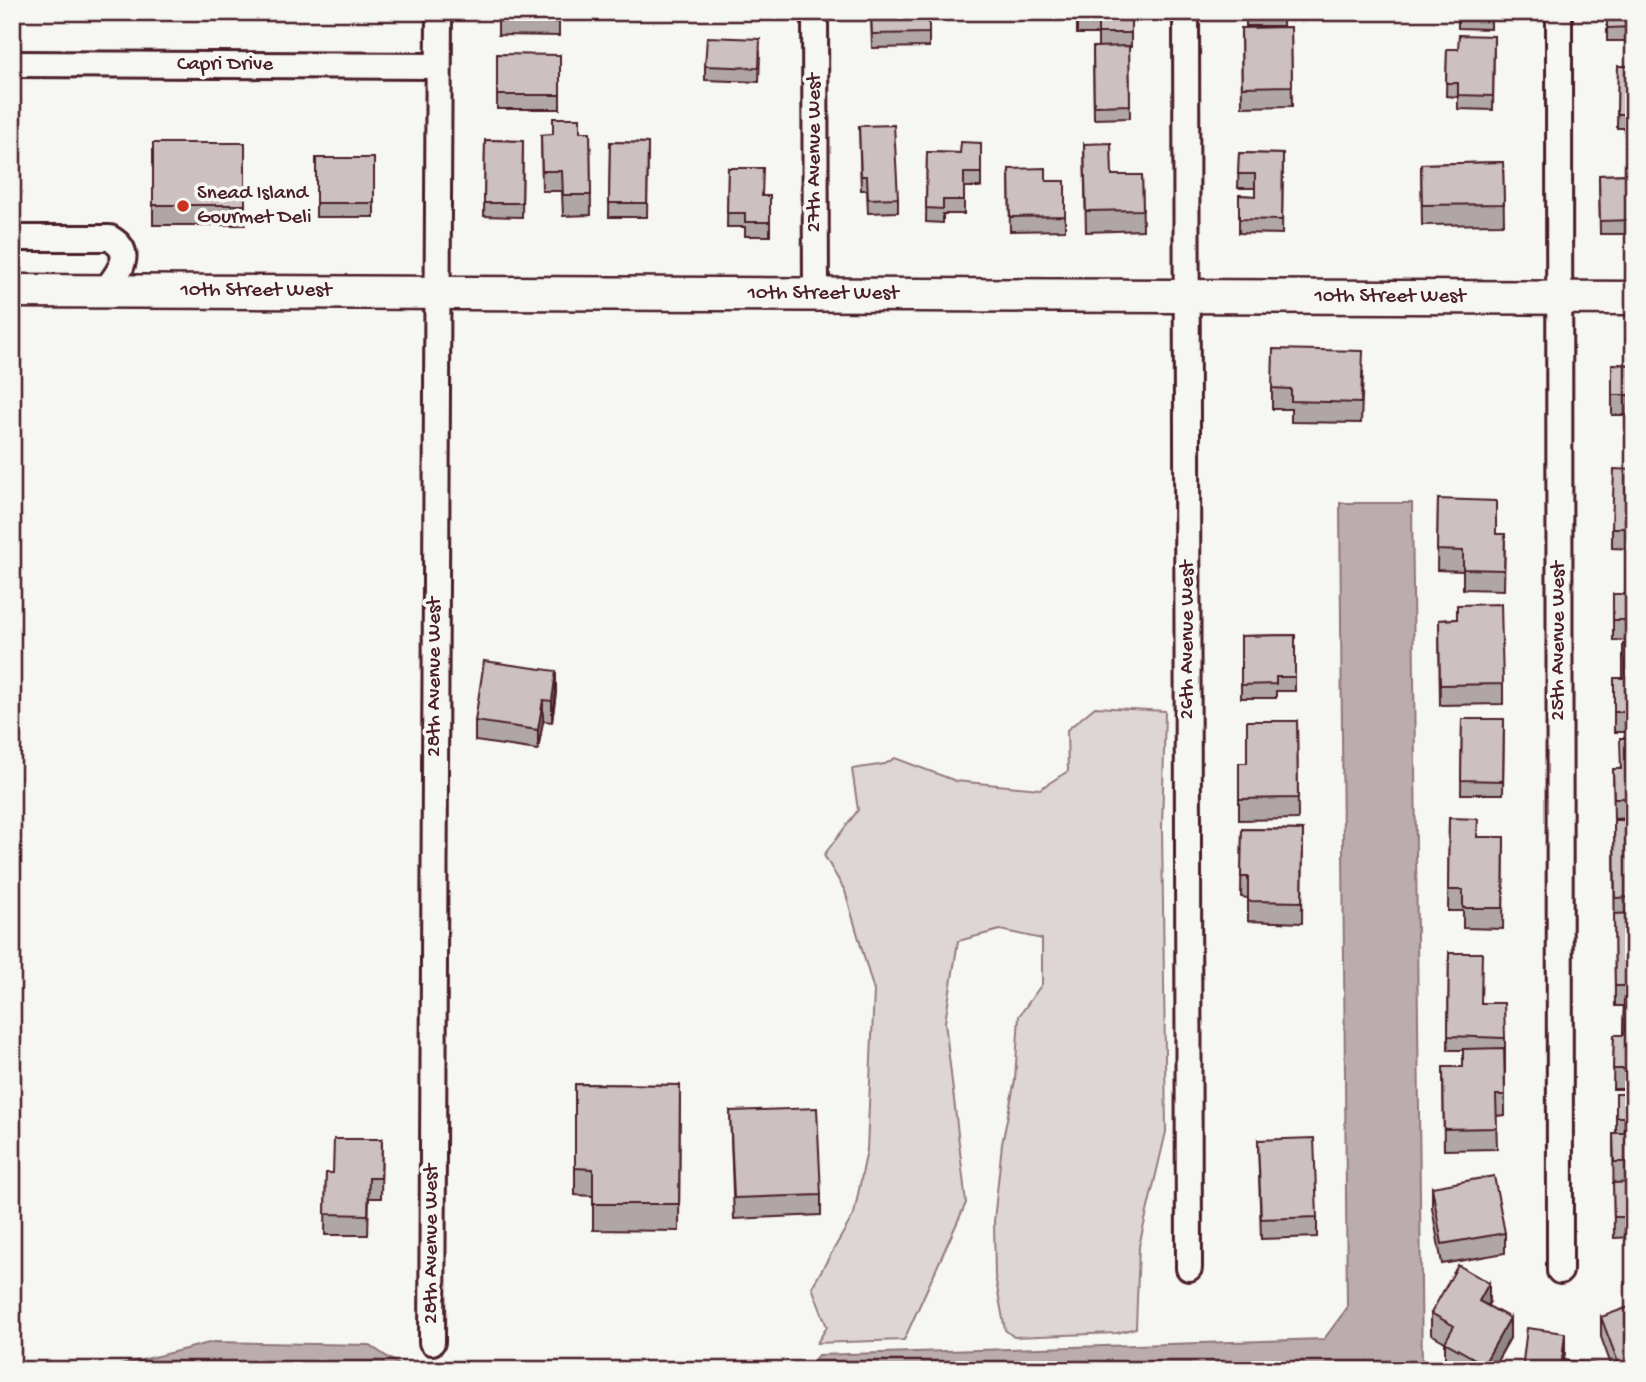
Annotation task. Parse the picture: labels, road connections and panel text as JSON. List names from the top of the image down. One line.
{"streets":{"street":["Capri Drive","27th Avenue West","10th Street West","26th Avenue West","25th Avenue West","28th Avenue West"]},"crossings":[["Capri Drive","28th Avenue West"],["27th Avenue West","10th Street West"],["10th Street West","26th Avenue West"],["10th Street West","25th Avenue West"],["10th Street West","28th Avenue West"]],"places":["Snead Island Gourmet Deli"]}
